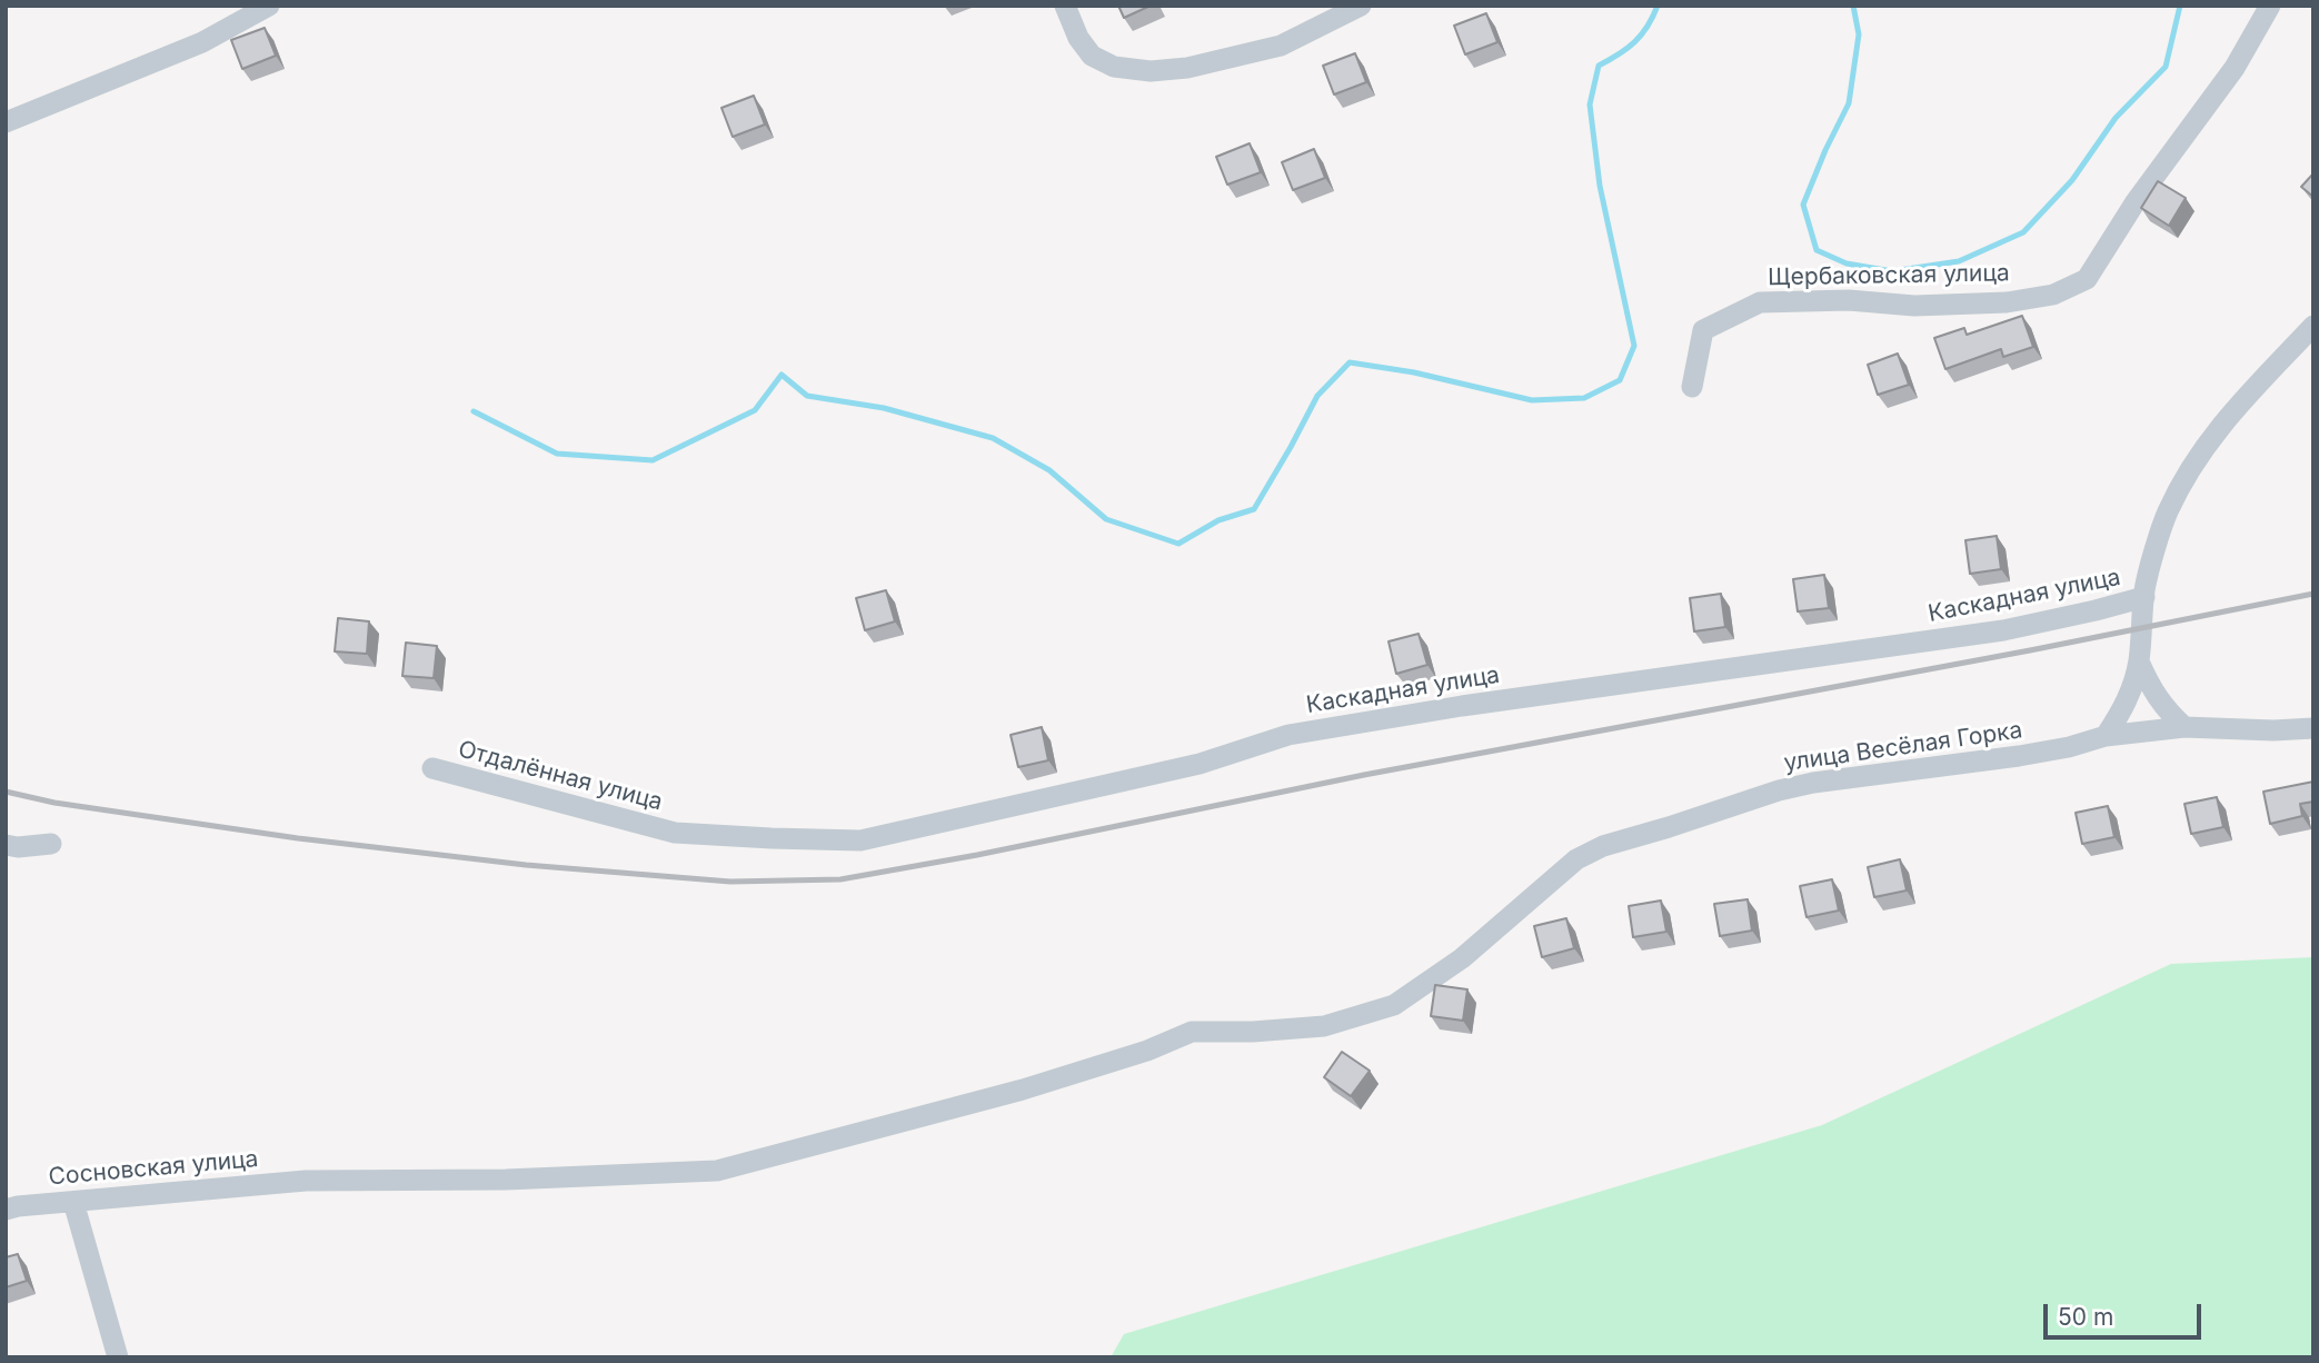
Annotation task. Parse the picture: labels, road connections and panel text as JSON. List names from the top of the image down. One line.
{"streets":{"street":["Щербаковская улица","Каскадная улица","улица Весёлая Горка","Отдалённая улица","Сосновская улица"]},"crossings":[["Каскадная улица","Отдалённая улица"],["улица Весёлая Горка","Сосновская улица"]],"scale_bar":"50 m"}
